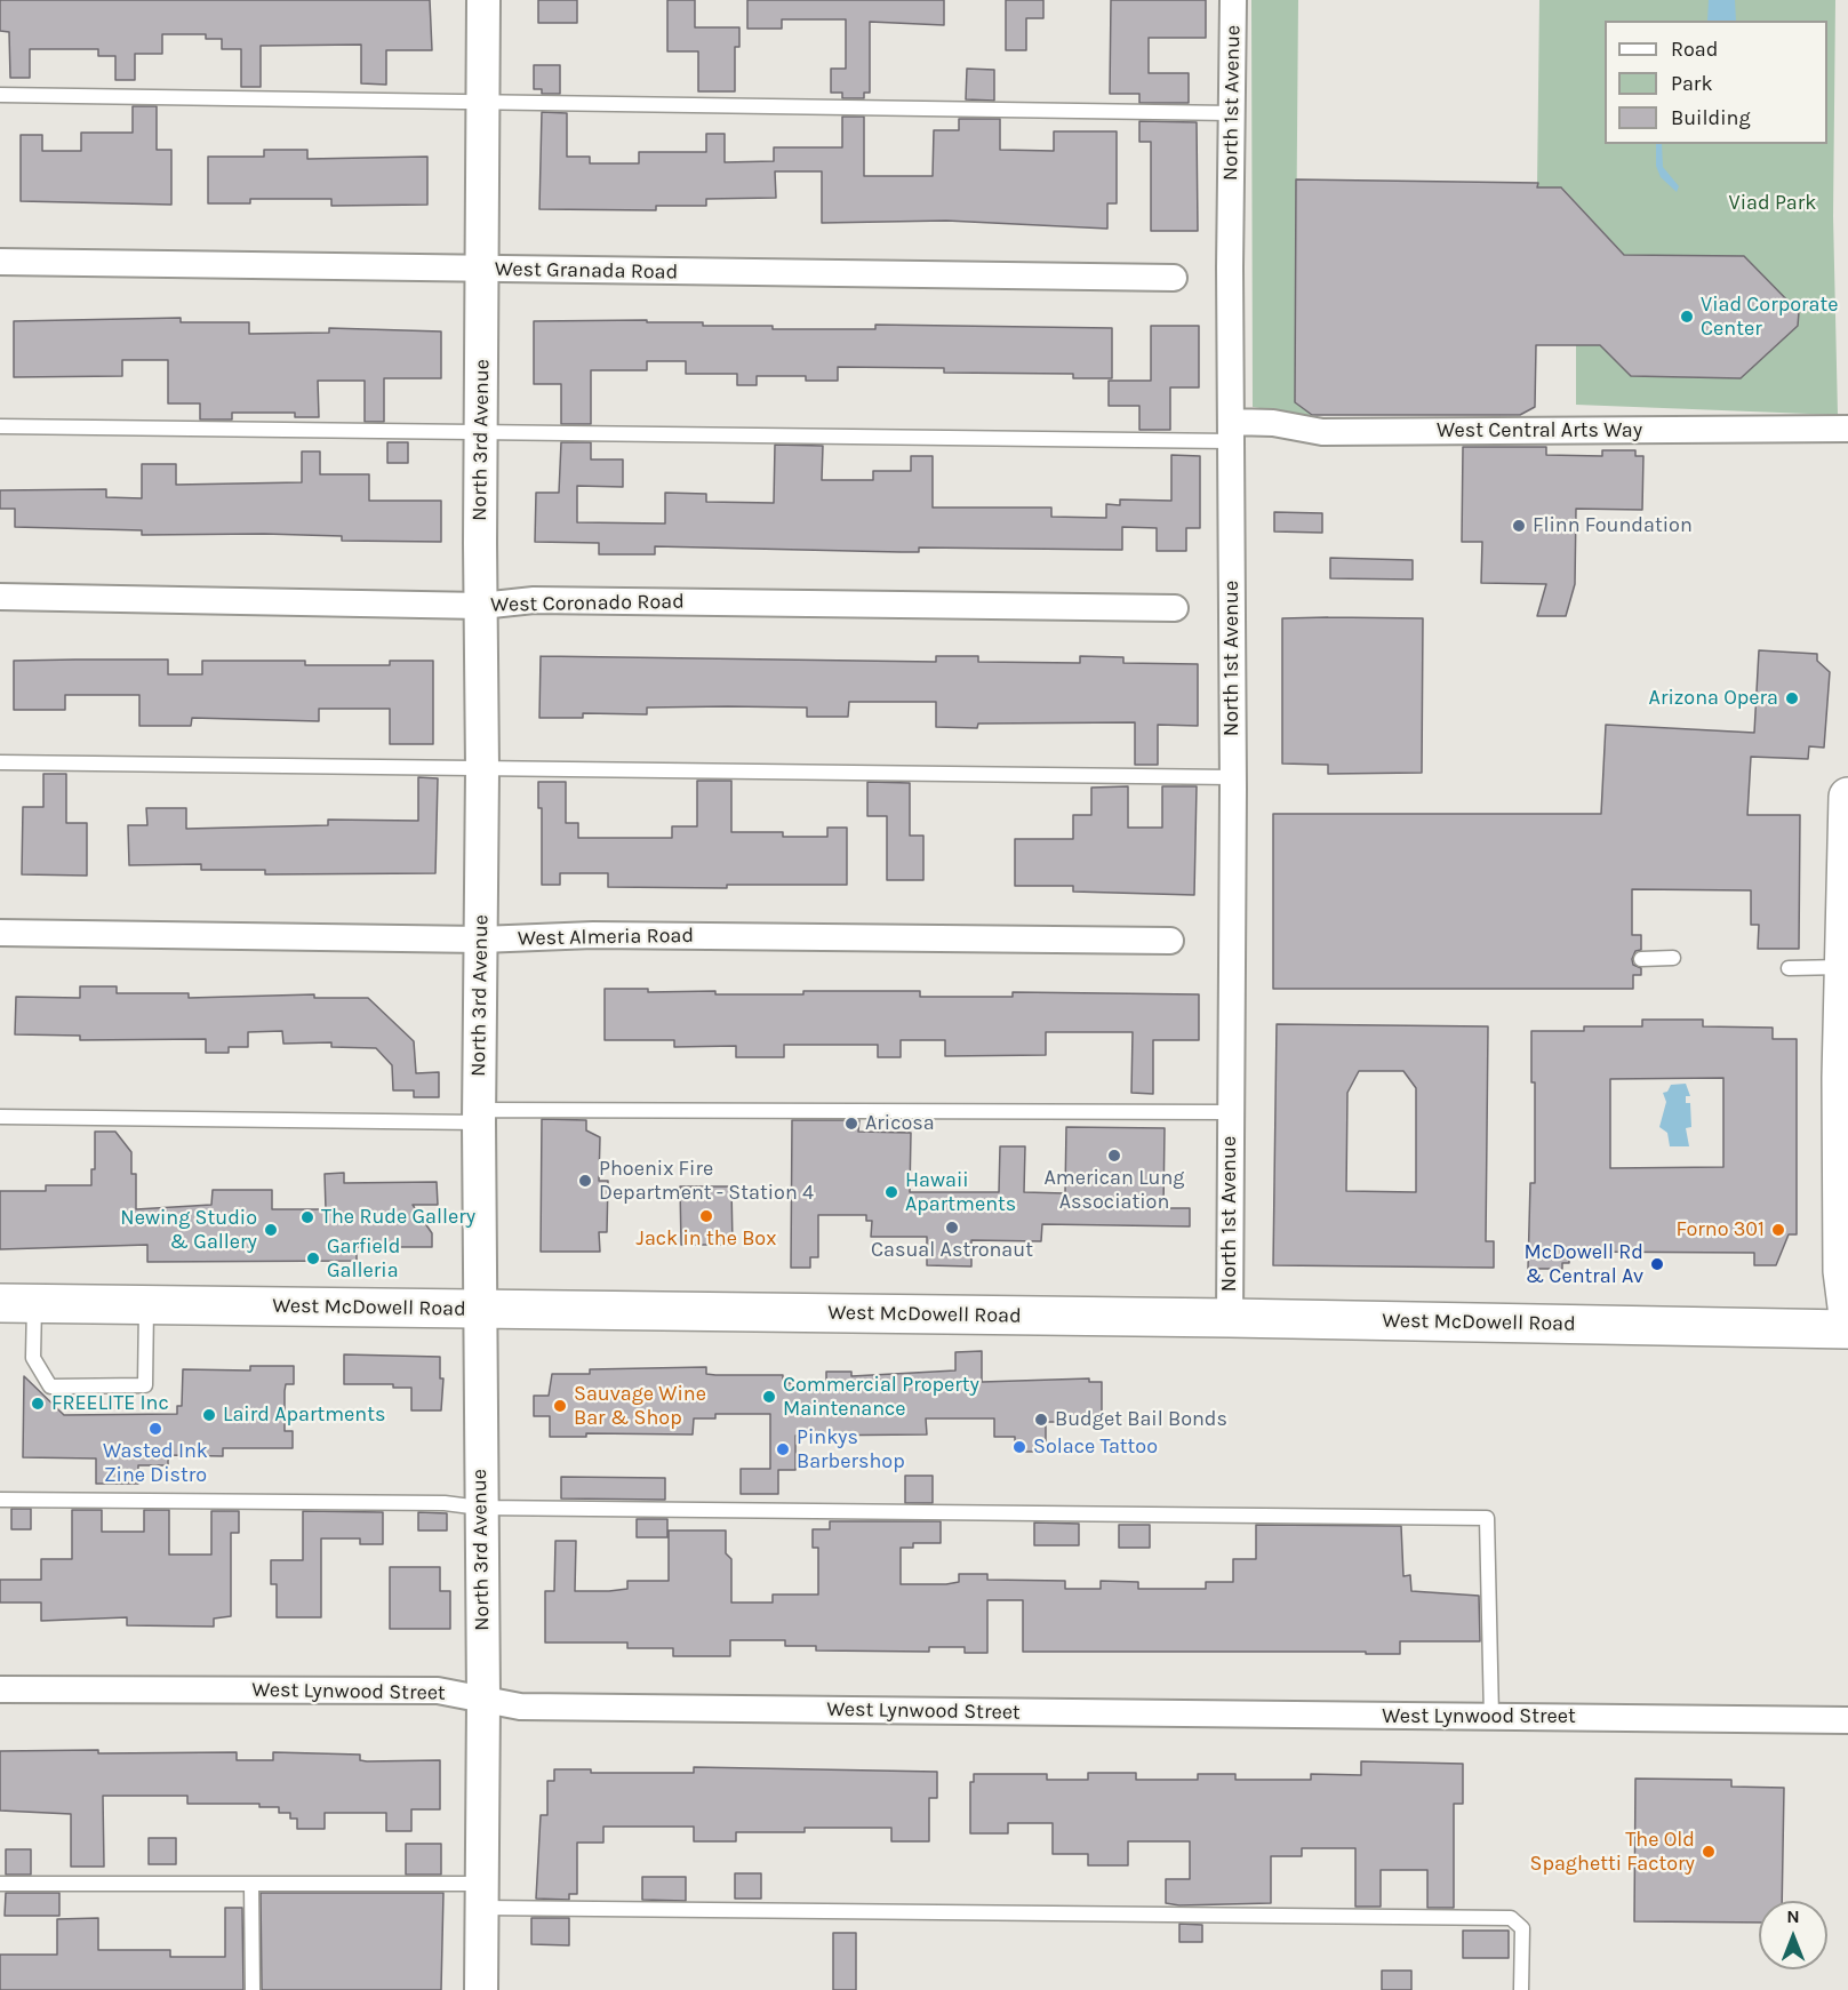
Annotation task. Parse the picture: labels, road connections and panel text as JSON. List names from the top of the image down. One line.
{"streets":{"main road":["West McDowell Road"],"street":["North 1st Avenue","West Granada Road","West Central Arts Way","North 3rd Avenue","West Coronado Road","West Almeria Road","West Lynwood Street"]},"crossings":[["North 1st Avenue","West Central Arts Way"],["North 1st Avenue","West McDowell Road"],["West Granada Road","North 3rd Avenue"],["North 3rd Avenue","West Coronado Road"],["North 3rd Avenue","West Almeria Road"],["North 3rd Avenue","West McDowell Road"],["North 3rd Avenue","West Lynwood Street"]],"parks":["Viad Park"],"places":["Viad Corporate Center","Flinn Foundation","Arizona Opera","Aricosa","American Lung Association","Phoenix Fire Department - Station 4","Hawaii Apartments","Jack in the Box","The Rude Gallery","Casual Astronaut","Newing Studio & Gallery","Forno 301","Garfield Galleria","McDowell Rd & Central Av","Commercial Property Maintenance","FREELITE Inc","Sauvage Wine Bar & Shop","Laird Apartments","Budget Bail Bonds","Wasted Ink Zine Distro","Solace Tattoo","Pinkys Barbershop","The Old Spaghetti Factory"],"legend":["Road","Park","Building"],"north":"top"}
